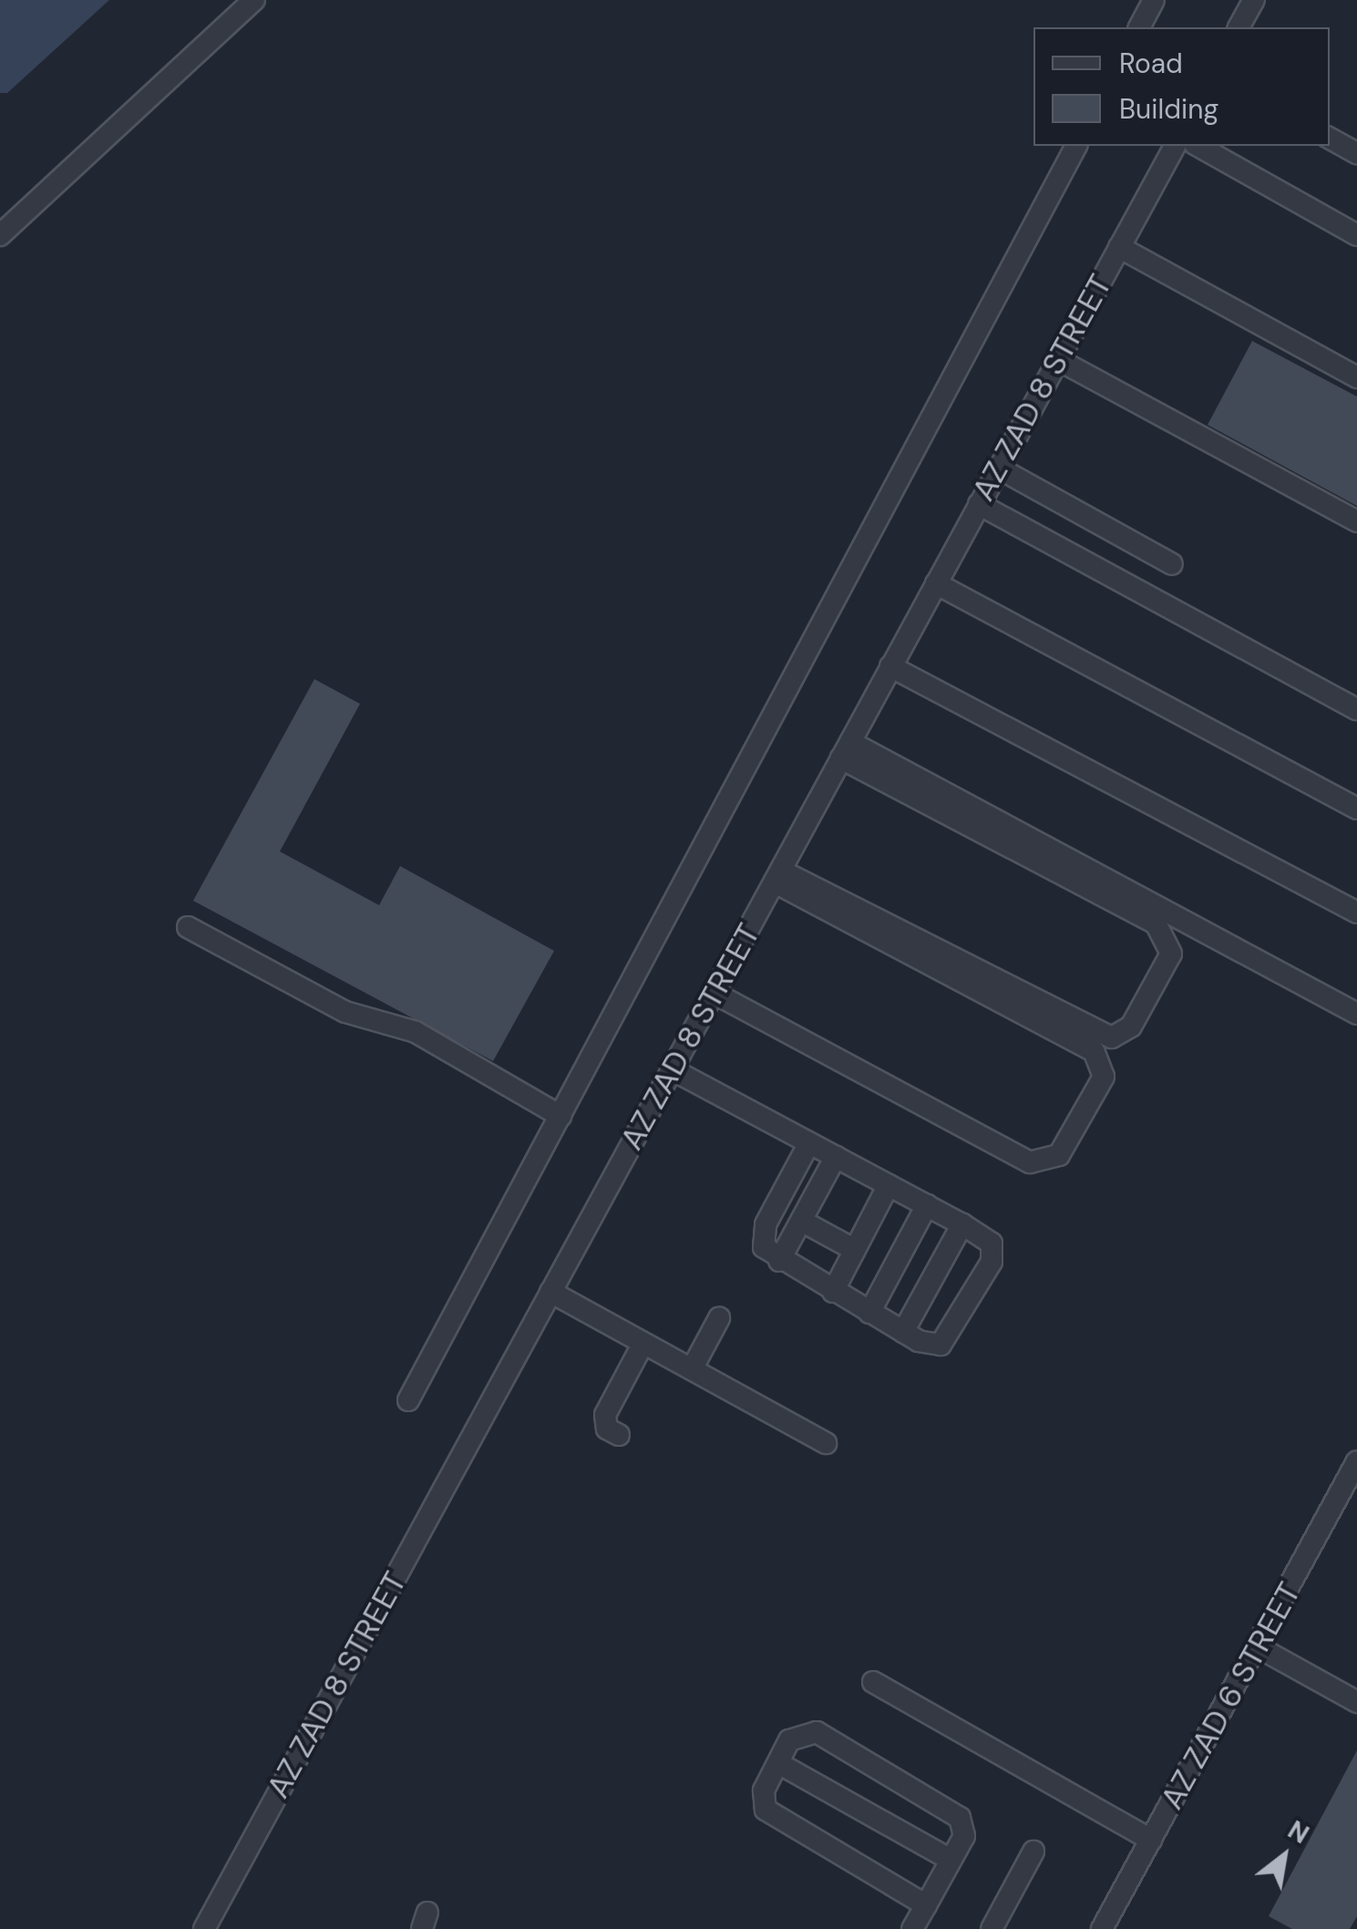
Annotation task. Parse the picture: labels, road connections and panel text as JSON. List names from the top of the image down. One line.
{"streets":{"street":["AZ ZAD 8 STREET","AZ ZAD 6 STREET"]},"legend":["Road","Building"],"north":"top right"}
